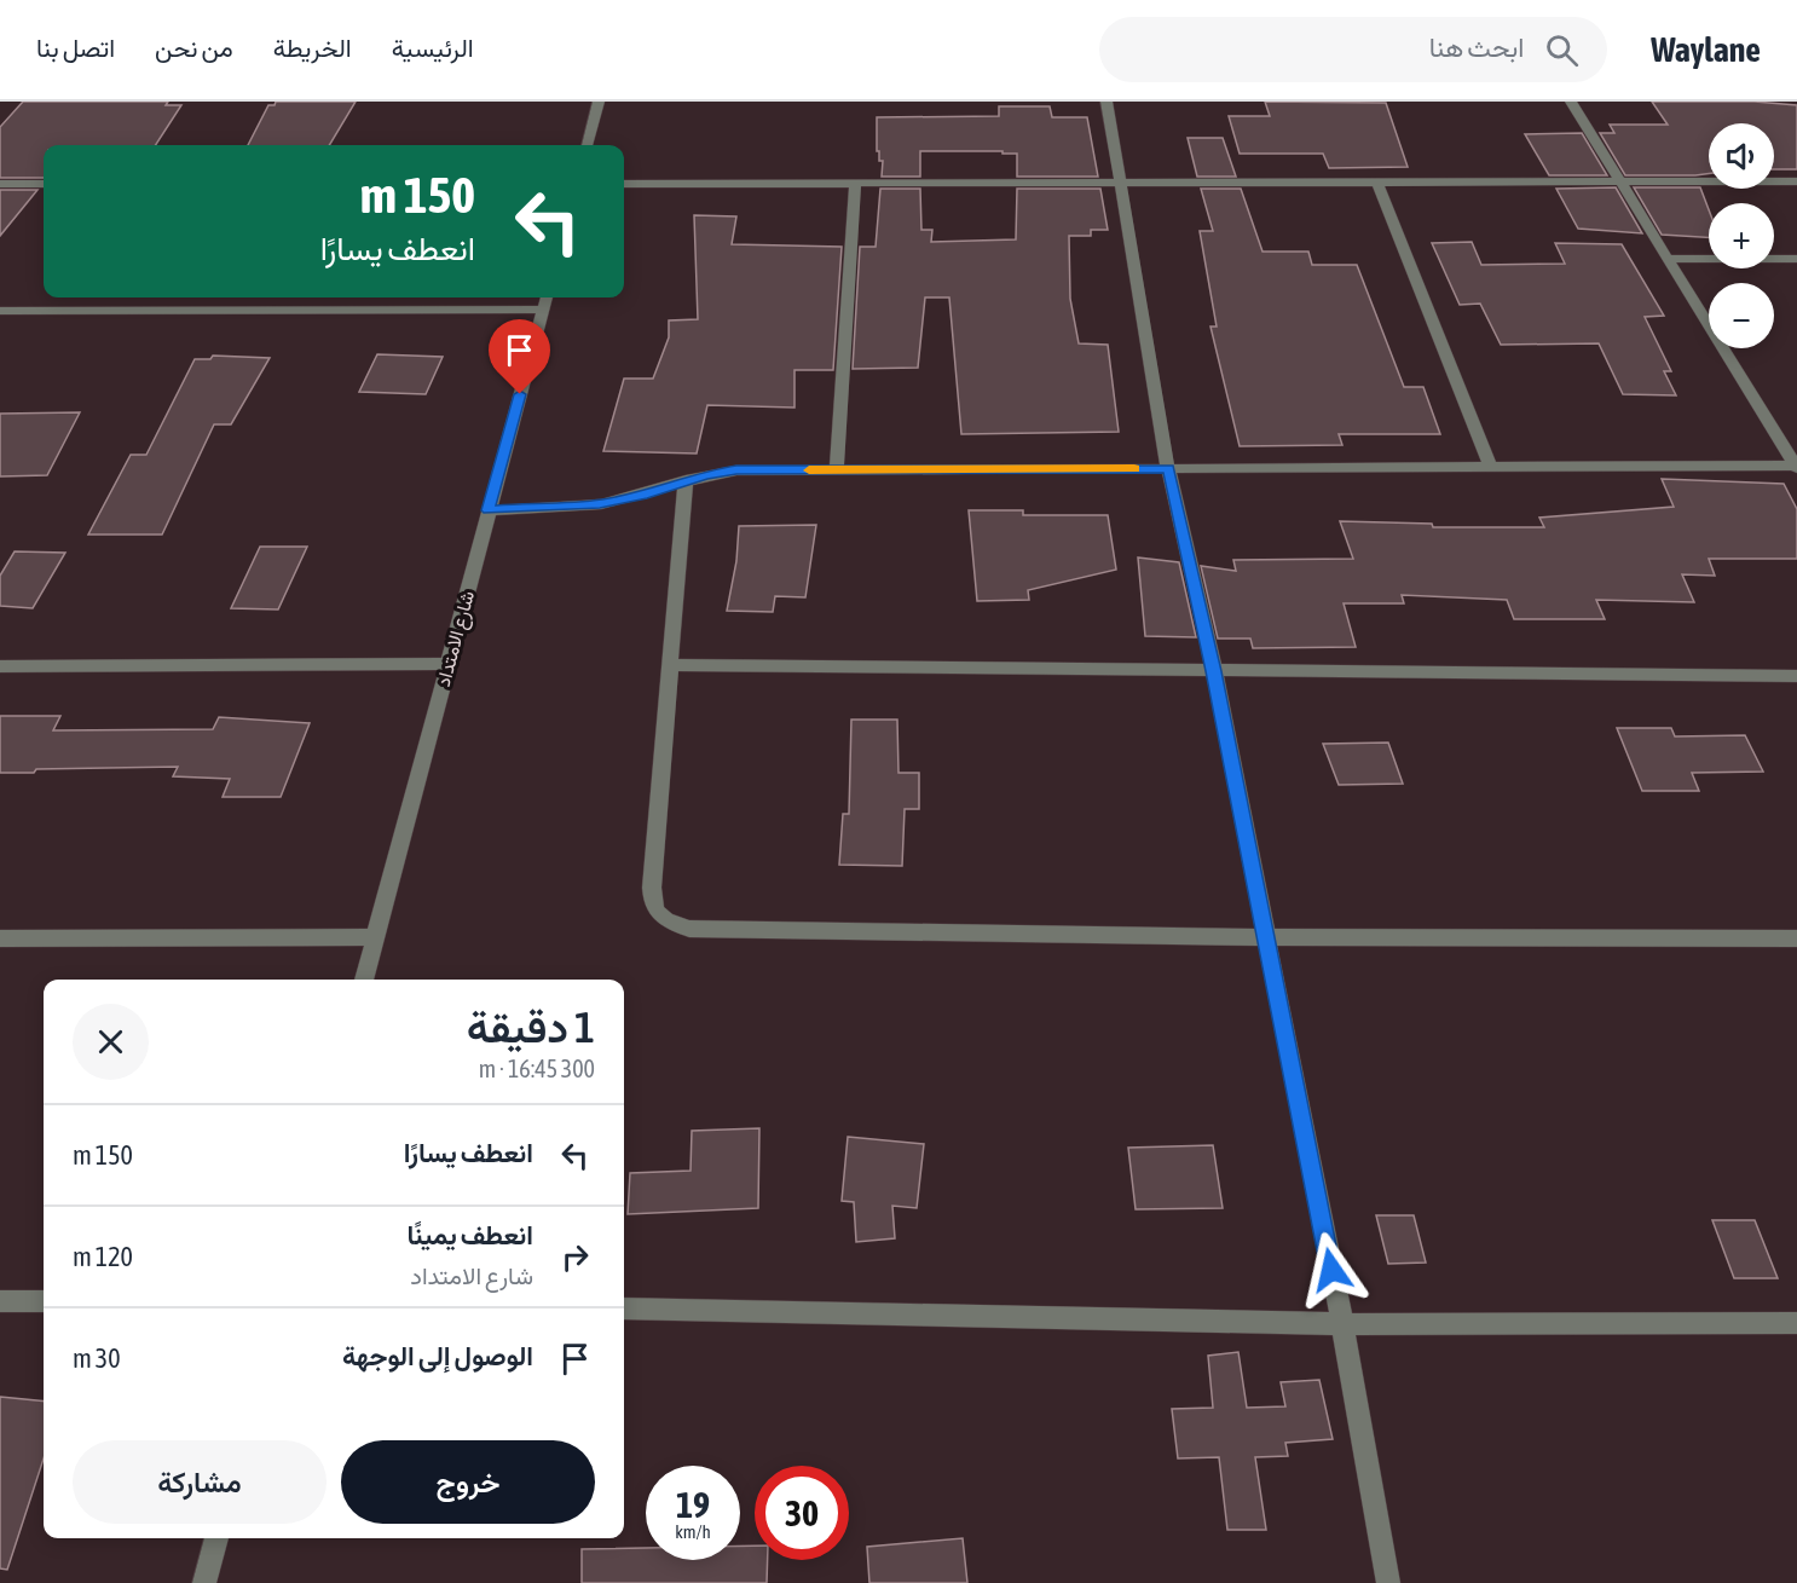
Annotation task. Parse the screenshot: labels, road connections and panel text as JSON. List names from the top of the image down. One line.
{"streets":{"street":["شارع الامتداد"]},"page":{"header":"Waylane","search":"ابحث هنا","nav":["الرئيسية","الخريطة","من نحن","اتصل بنا"],"map_buttons":["+","−"],"turn":["150 m","انعطف يسارًا"],"heading":["1 دقيقة","300 m · 16:45"],"list":[{"name":"انعطف يسارًا","value":"150 m"},{"name":"انعطف يمينًا","note":"شارع الامتداد","value":"120 m"},{"name":"الوصول إلى الوجهة","value":"30 m"}],"buttons":["خروج","مشاركة"],"speed":"19 km/h","limit":"30"}}
